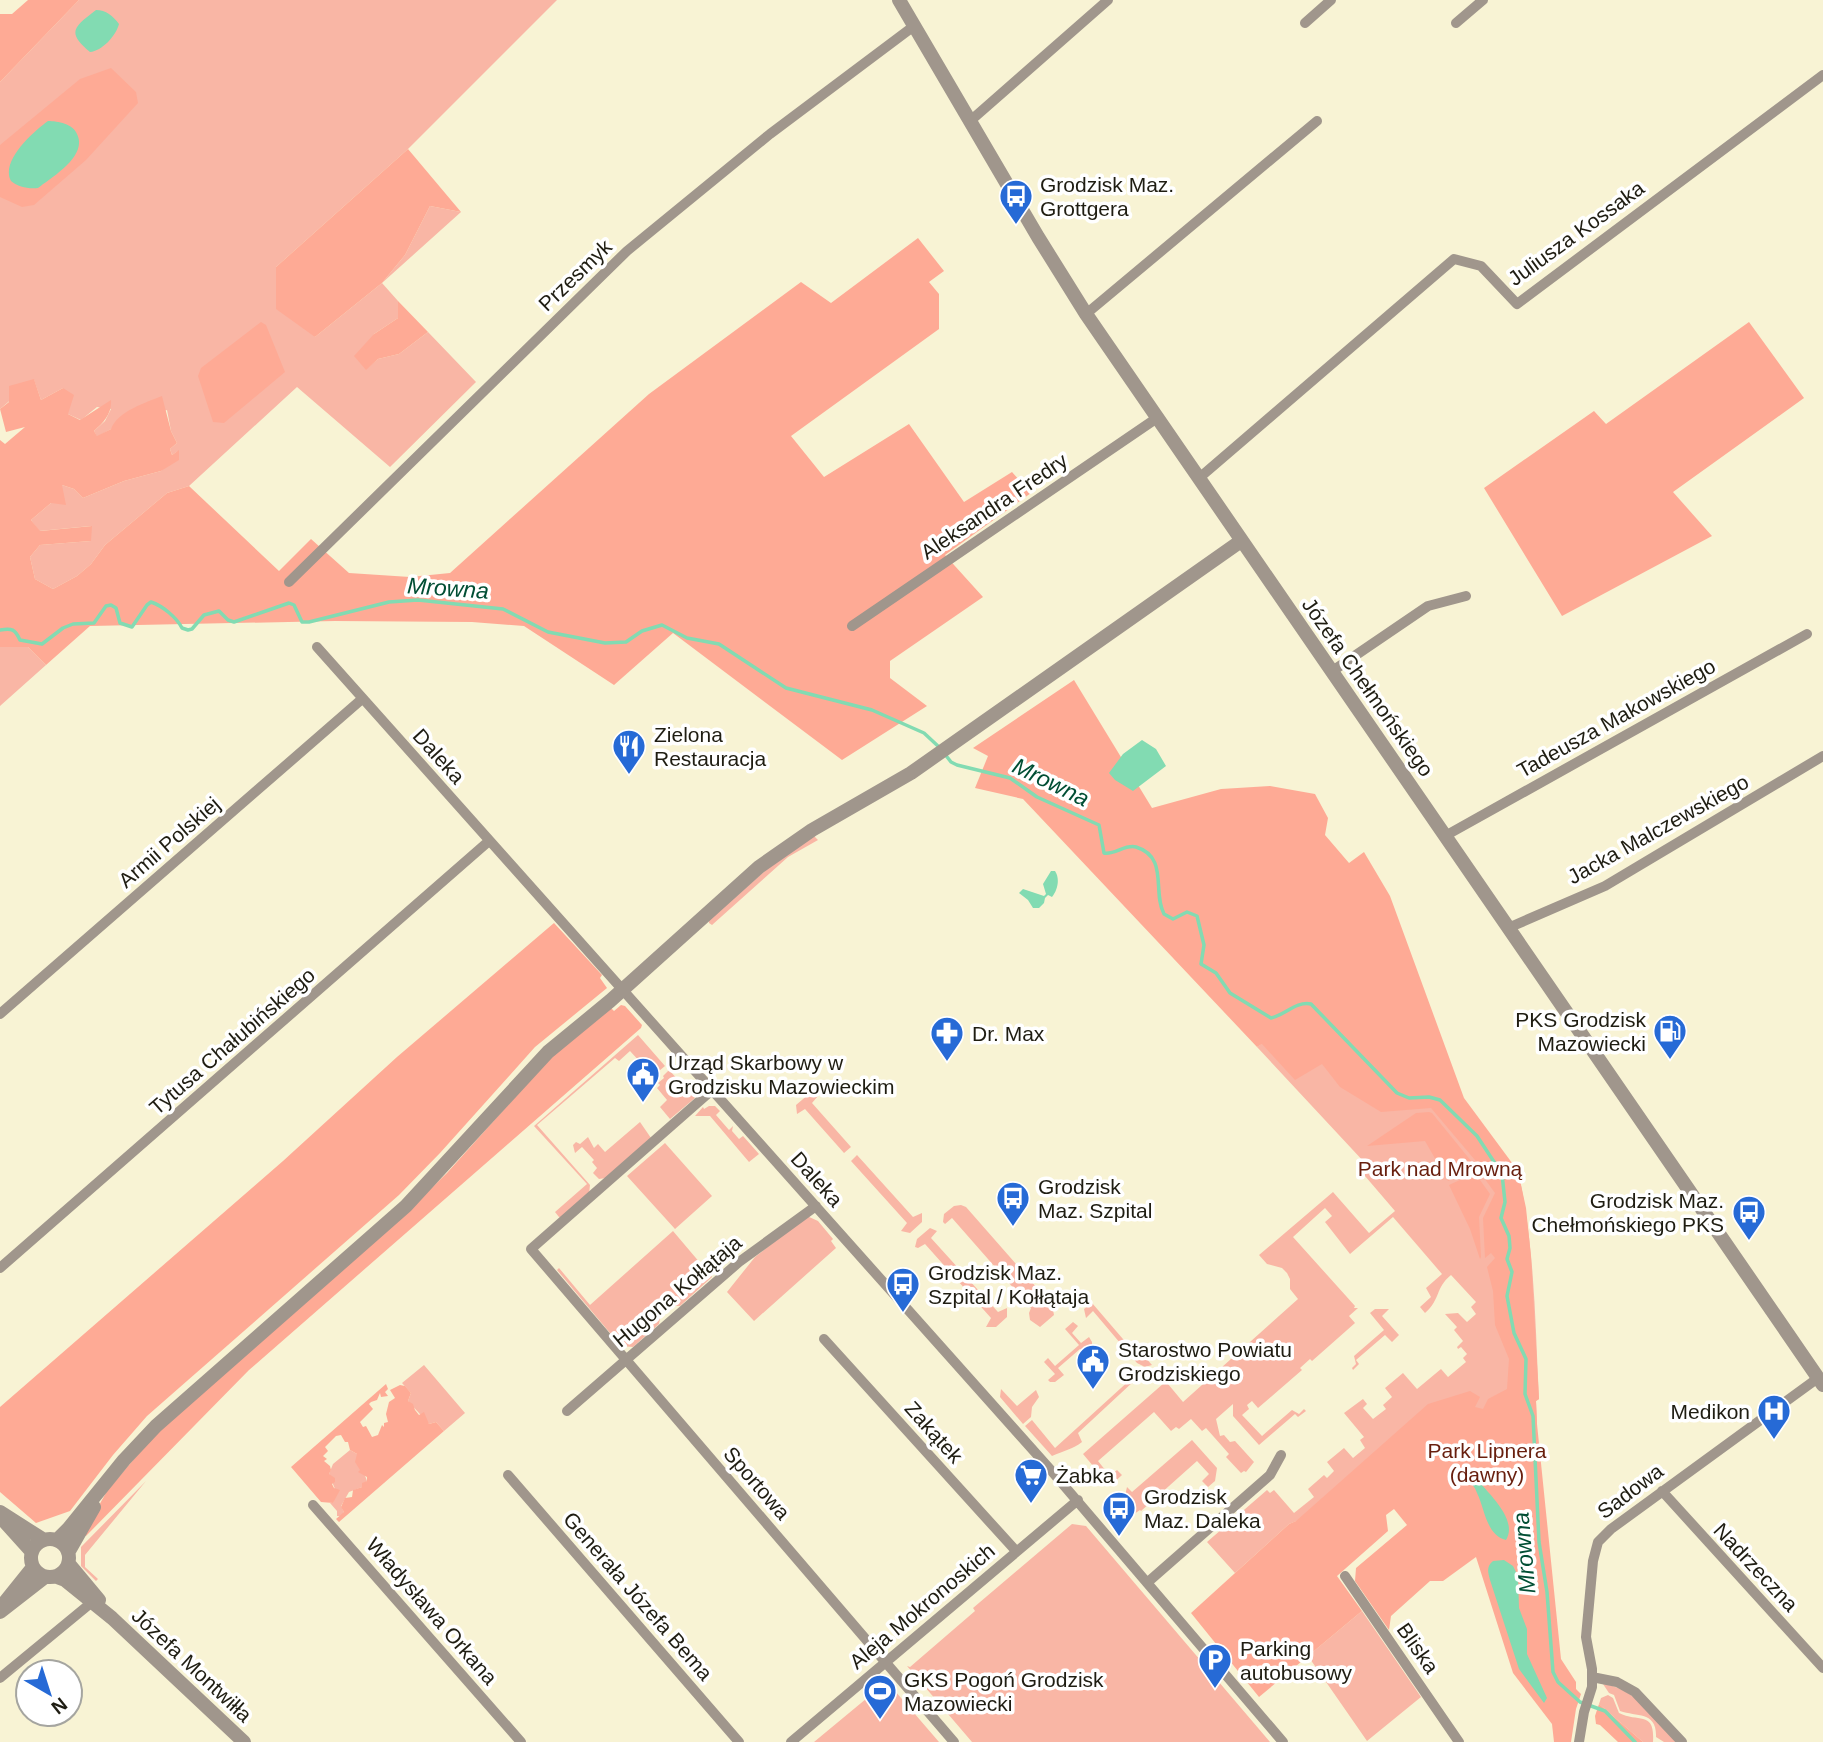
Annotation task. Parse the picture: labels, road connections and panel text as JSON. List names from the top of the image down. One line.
{"streets":{"street":["Juliusza Kossaka","Przesmyk","Aleksandra Fredry","Józefa Chełmońskiego","Tadeusza Makowskiego","Daleka","Jacka Malczewskiego","Armii Polskiej","Tytusa Chałubińskiego","Hugona Kołłątaja","Zakątek","Sportowa","Sadowa","Nadrzeczna","Generała Józefa Bema","Aleja Mokronoskich","Władysława Orkana","Bliska","Józefa Montwiłła"]},"crossings":[["Juliusza Kossaka","Józefa Chełmońskiego"],["Przesmyk","Józefa Chełmońskiego"],["Aleksandra Fredry","Józefa Chełmońskiego"],["Józefa Chełmońskiego","Tadeusza Makowskiego"],["Józefa Chełmońskiego","Jacka Malczewskiego"],["Józefa Chełmońskiego","Sadowa"],["Daleka","Armii Polskiej"],["Daleka","Tytusa Chałubińskiego"],["Daleka","Hugona Kołłątaja"],["Daleka","Sportowa"],["Daleka","Aleja Mokronoskich"],["Hugona Kołłątaja","Sportowa"],["Zakątek","Aleja Mokronoskich"],["Sportowa","Aleja Mokronoskich"],["Sadowa","Nadrzeczna"]],"water":["Mrowna"],"parks":["Park nad Mrowną","Park Lipnera (dawny)"],"places":{"bus stop":["Grodzisk Maz. Grottgera","Grodzisk Maz. Szpital","Grodzisk Maz. Chełmońskiego PKS","Grodzisk Maz. Szpital / Kołłątaja","Grodzisk Maz. Daleka"],"restaurant":["Zielona Restauracja"],"fuel station":["PKS Grodzisk Mazowiecki"],"pharmacy":["Dr. Max"],"public building":["Urząd Skarbowy w Grodzisku Mazowieckim","Starostwo Powiatu Grodziskiego"],"hospital":["Medikon"],"supermarket":["Żabka"],"parking":["Parking autobusowy"],"sports":["GKS Pogoń Grodzisk Mazowiecki"]},"north":"bottom right"}
